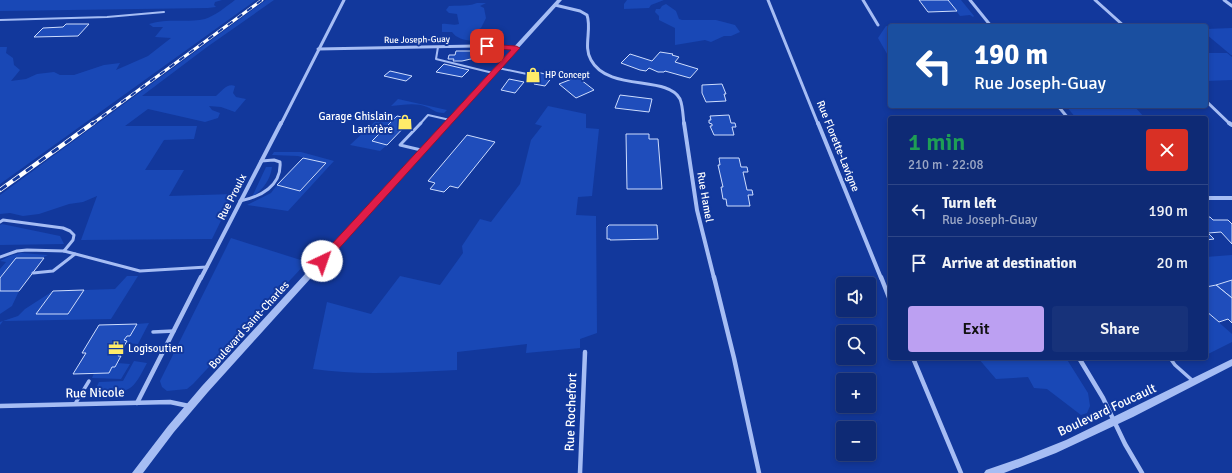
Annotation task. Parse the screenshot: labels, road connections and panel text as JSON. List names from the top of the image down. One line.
{"streets":{"street":["Rue Joseph-Guay","Rue Florette-Lavigne","Rue Proulx","Rue Hamel","Boulevard Saint-Charles","Rue Nicole","Boulevard Foucault","Rue Rochefort"]},"crossings":[["Rue Joseph-Guay","Rue Proulx"],["Rue Joseph-Guay","Boulevard Saint-Charles"],["Rue Proulx","Rue Nicole"],["Rue Hamel","Boulevard Saint-Charles"],["Boulevard Saint-Charles","Rue Nicole"]],"places":{"shop":["HP Concept","Garage Ghislain Larivière"],"office":["Logisoutien"]},"page":{"turn":["190 m","Rue Joseph-Guay"],"heading":["1 min","210 m · 22:08"],"list":[{"name":"Turn left","note":"Rue Joseph-Guay","value":"190 m"},{"name":"Arrive at destination","value":"20 m"}],"map_buttons":["+","−"],"buttons":["Exit","Share"]}}
